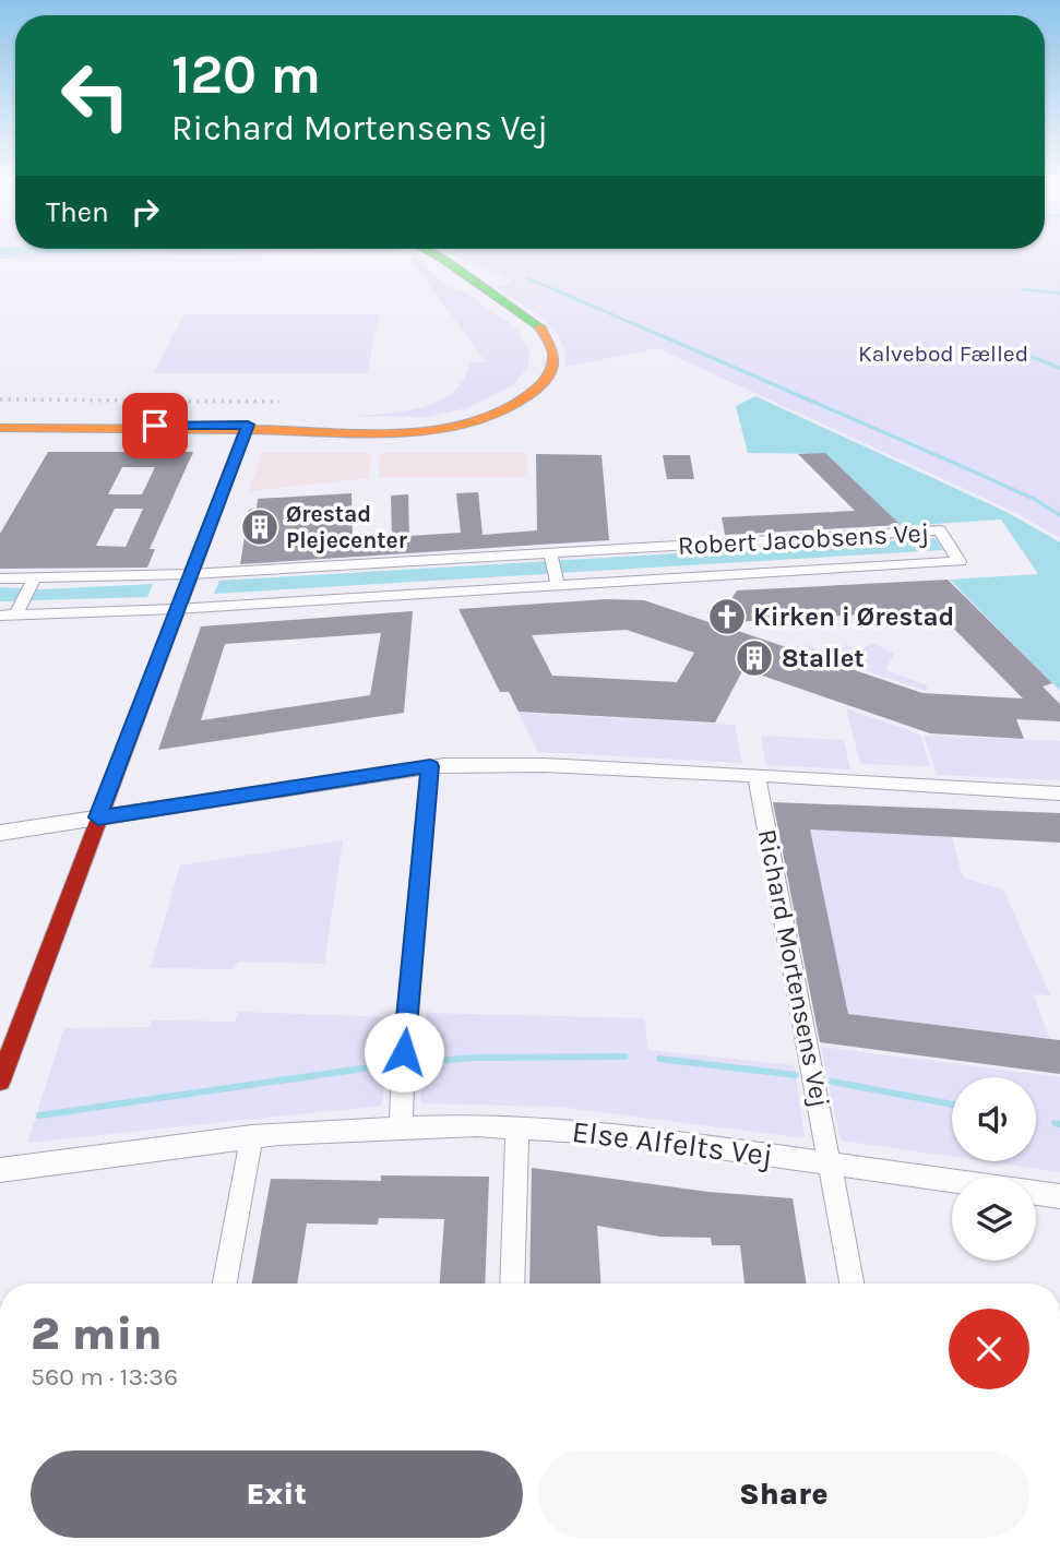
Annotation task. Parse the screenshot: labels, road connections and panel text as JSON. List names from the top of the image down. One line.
{"streets":{"street":["Robert Jacobsens Vej","Richard Mortensens Vej","Else Alfelts Vej"]},"crossings":[["Richard Mortensens Vej","Else Alfelts Vej"]],"parks":["Kalvebod Fælled"],"places":{"building":["Ørestad Plejecenter","8tallet"],"church":["Kirken i Ørestad"]},"page":{"turn":["120 m","Richard Mortensens Vej"],"then":"Then","heading":["2 min","560 m · 13:36"],"buttons":["Exit","Share"]}}
